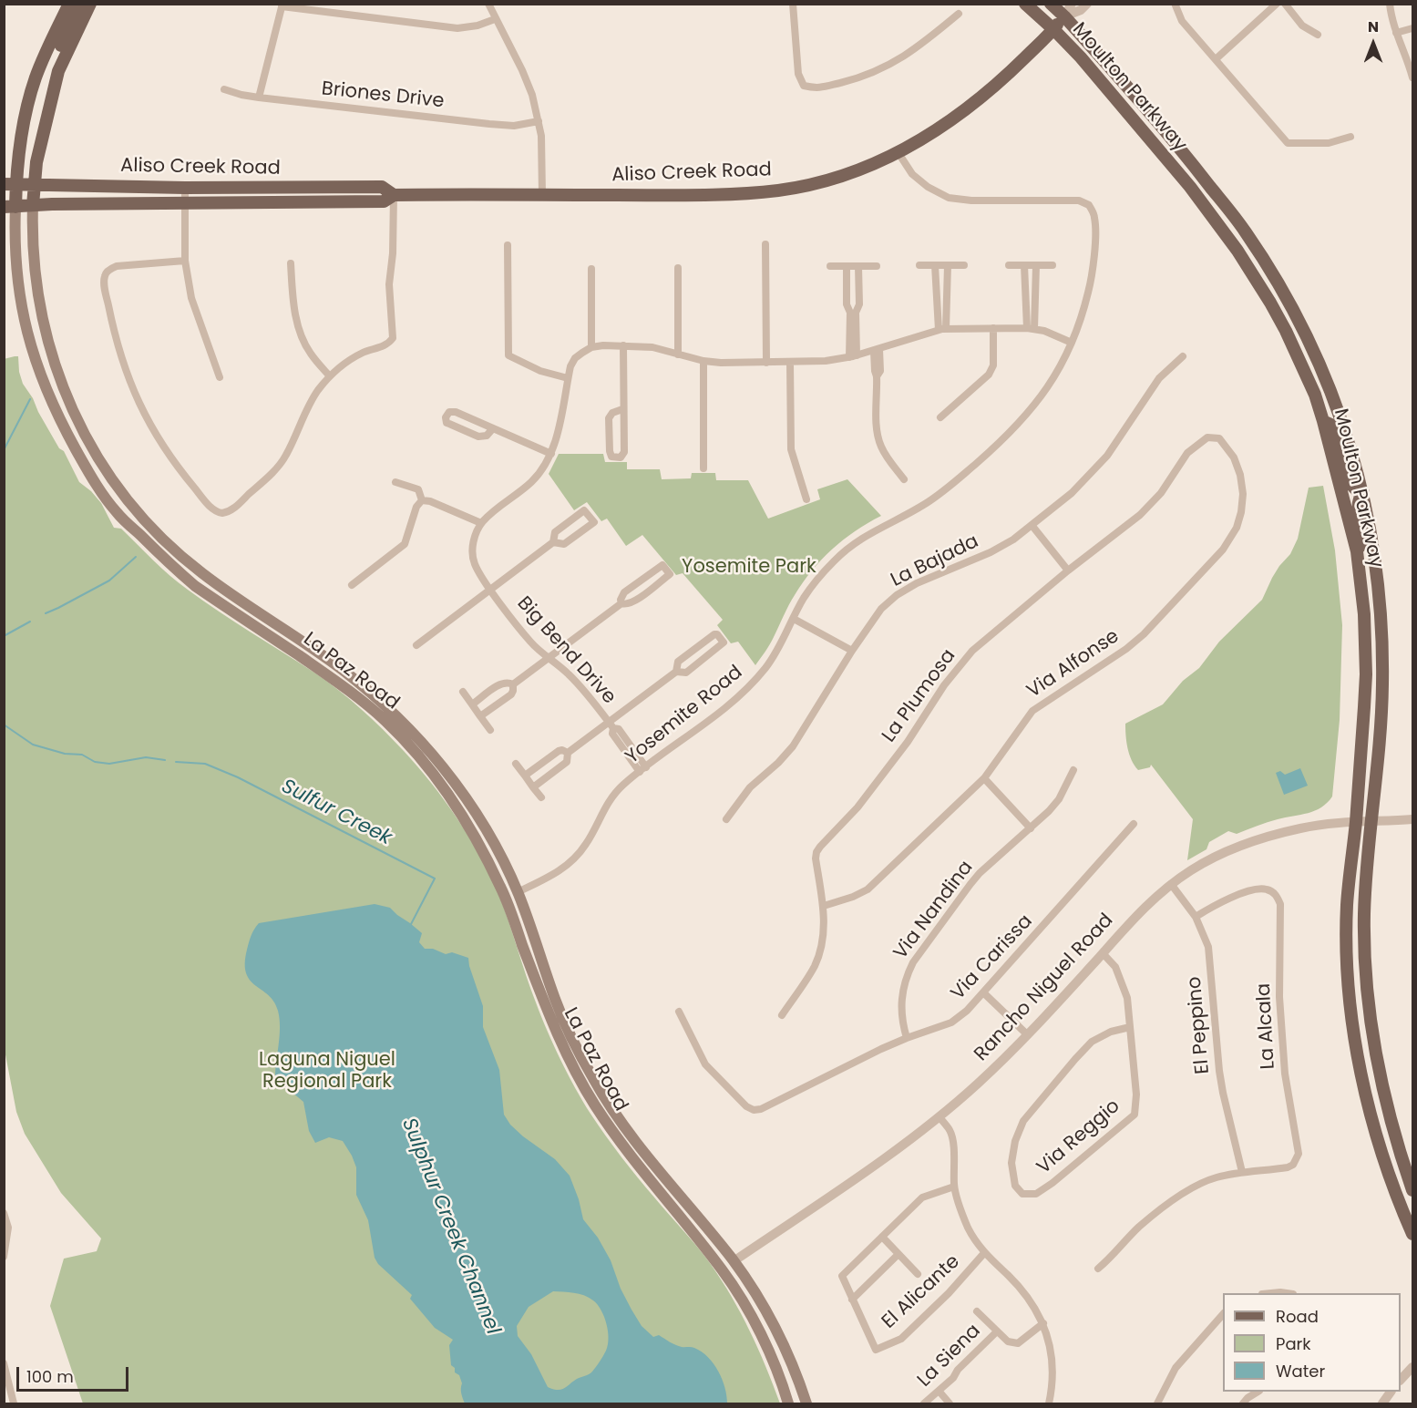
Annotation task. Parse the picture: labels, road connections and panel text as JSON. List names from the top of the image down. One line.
{"streets":{"main road":["Moulton Parkway","Aliso Creek Road","La Paz Road"],"street":["Briones Drive","La Bajada","Big Bend Drive","Via Alfonse","La Plumosa","Yosemite Road","Via Nandina","Via Carissa","Rancho Niguel Road","El Peppino","La Alcala","Via Reggio","El Alicante","La Siena"]},"crossings":[["Moulton Parkway","Aliso Creek Road"],["Moulton Parkway","Rancho Niguel Road"],["Aliso Creek Road","La Paz Road"],["Aliso Creek Road","Yosemite Road"],["Big Bend Drive","Yosemite Road"],["Via Alfonse","La Plumosa"],["La Paz Road","Yosemite Road"],["La Paz Road","Rancho Niguel Road"],["Via Nandina","Via Carissa"],["Rancho Niguel Road","El Peppino"],["Rancho Niguel Road","Via Reggio"],["El Peppino","La Alcala"]],"water":["Sulfur Creek","Sulphur Creek Channel"],"parks":["Yosemite Park","Laguna Niguel Regional Park"],"legend":["Road","Park","Water"],"scale_bar":"100 m","north":"top"}
